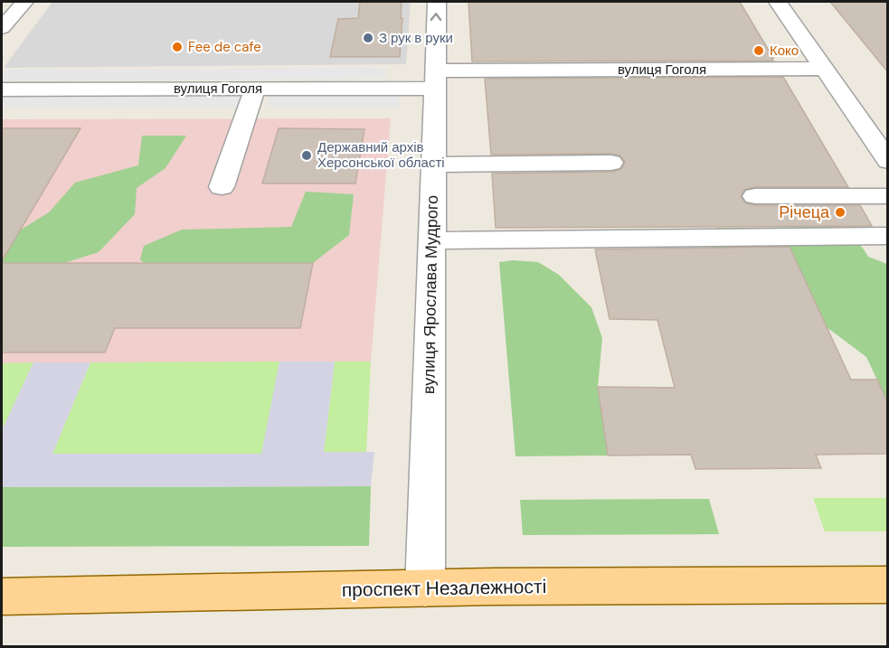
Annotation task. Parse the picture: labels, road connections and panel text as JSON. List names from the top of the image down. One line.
{"streets":{"main road":["проспект Незалежності"],"street":["вулиця Гоголя","вулиця Ярослава Мудрого"]},"crossings":[["вулиця Гоголя","вулиця Ярослава Мудрого"],["вулиця Ярослава Мудрого","проспект Незалежності"]],"places":["З рук в руки","Fee de cafe","Коко","Державний архів Херсонської області","Річеца"]}
